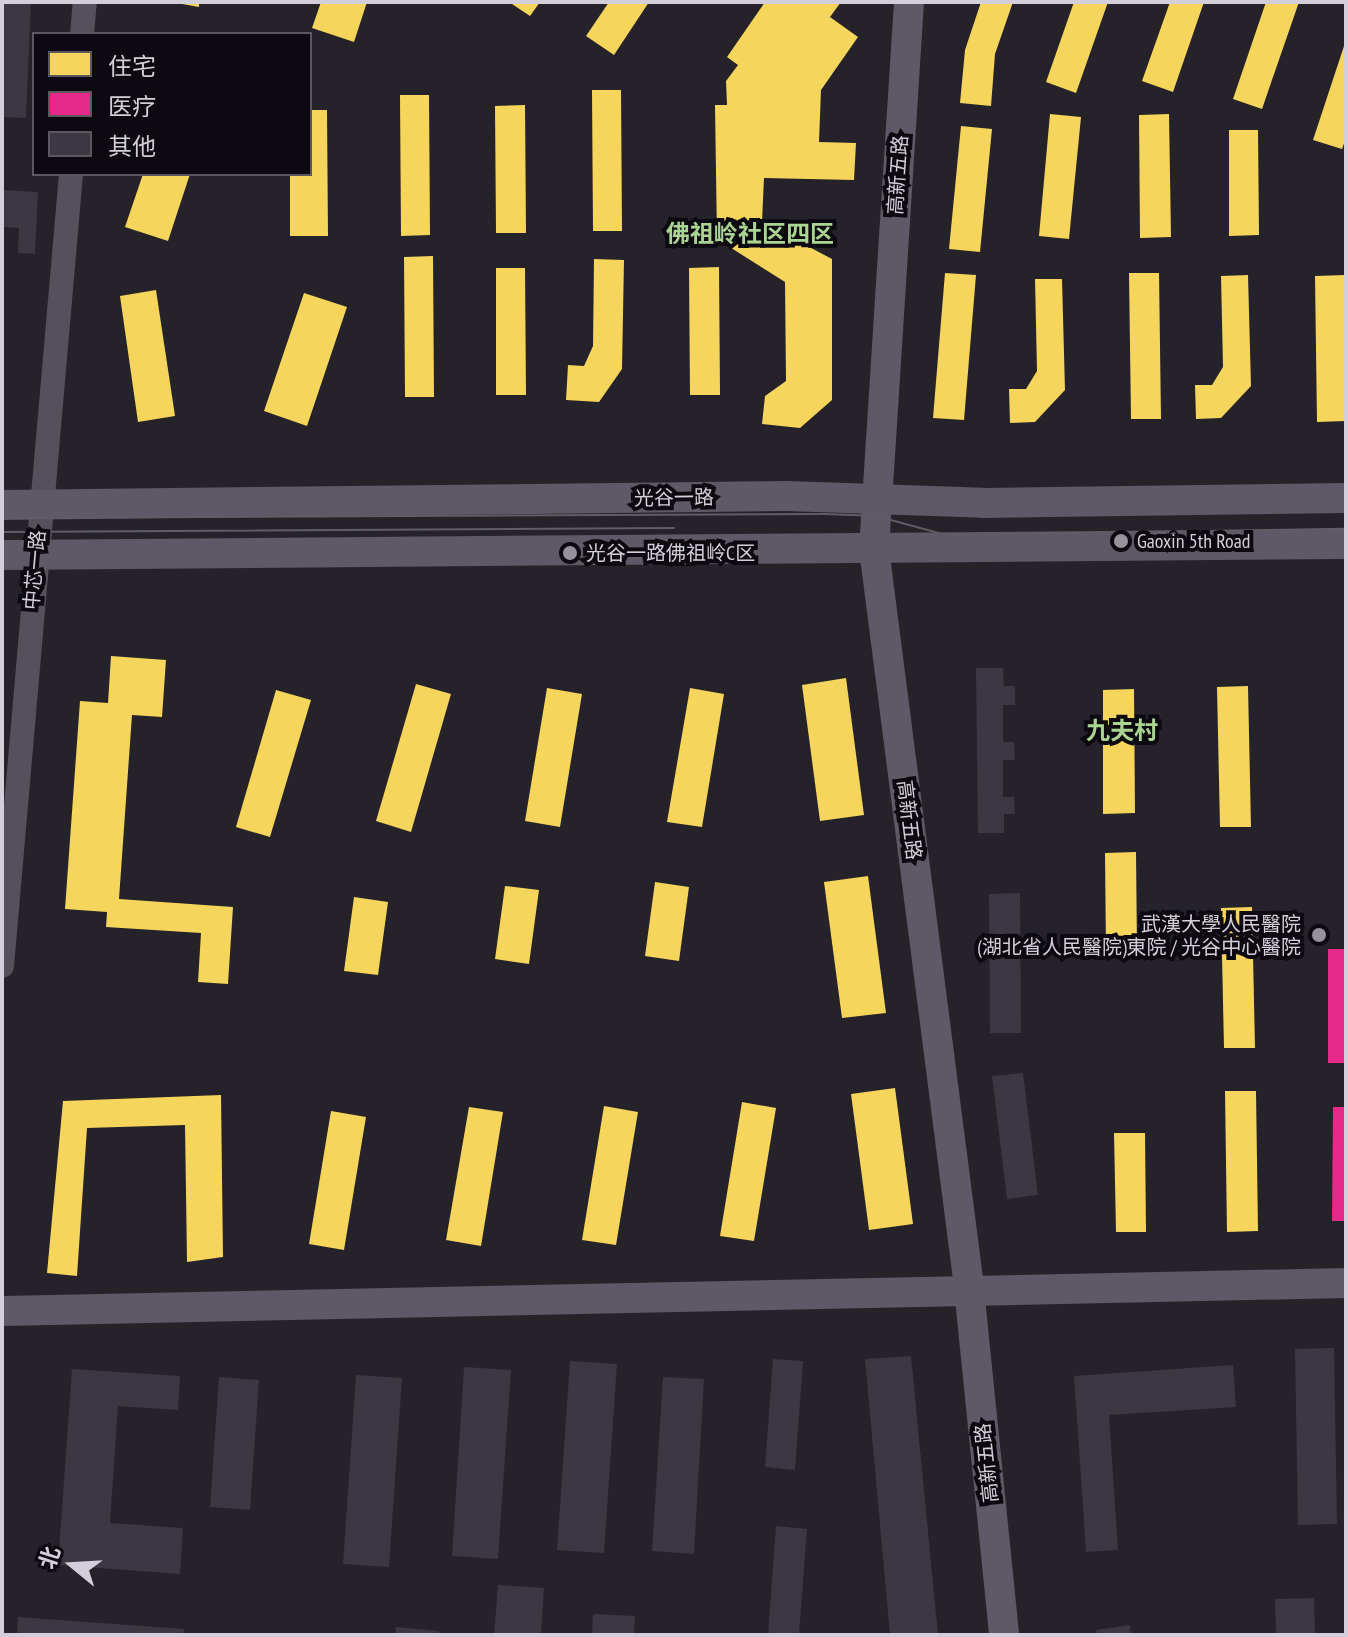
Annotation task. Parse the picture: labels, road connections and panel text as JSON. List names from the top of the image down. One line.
{"streets":{"main road":["高新五路","光谷一路"],"street":["中芯一路"]},"crossings":[["高新五路","光谷一路"],["光谷一路","中芯一路"]],"districts":["佛祖岭社区四区","九夫村"],"places":["Gaoxin 5th Road","光谷一路佛祖岭C区","武漢大學人民醫院 (湖北省人民醫院)東院 / 光谷中心醫院"],"legend":["住宅","医疗","其他"],"north":"left"}
